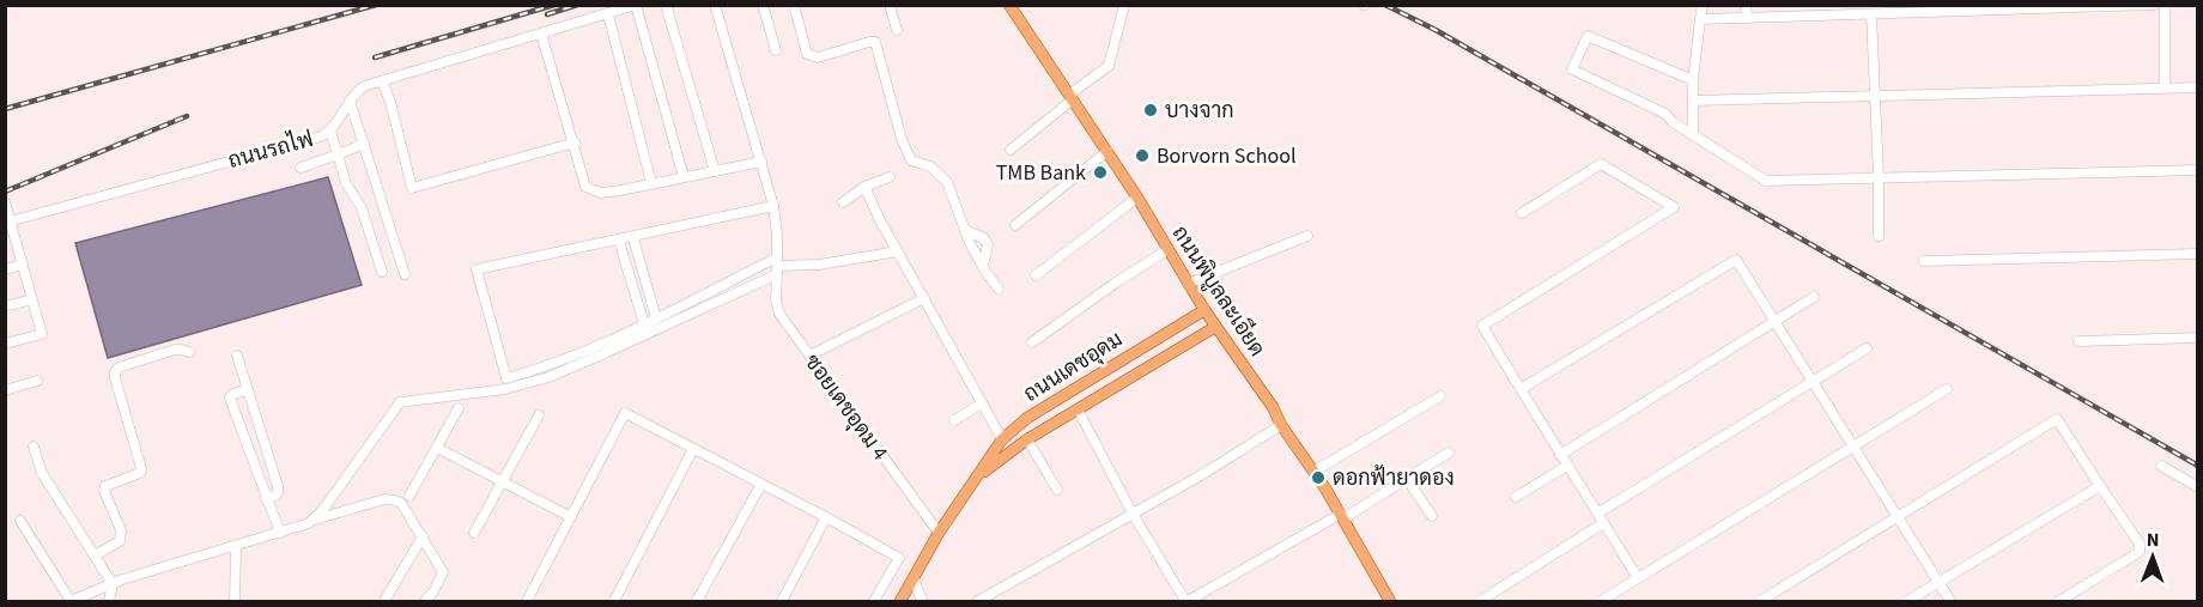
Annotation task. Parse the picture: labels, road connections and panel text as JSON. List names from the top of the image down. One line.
{"streets":{"main road":["ถนนพิบูลละเอียด","ถนนเดชอุดม"],"street":["ถนนรถไฟ","ซอยเดชอุดม 4"]},"crossings":[["ถนนพิบูลละเอียด","ถนนเดชอุดม"],["ถนนเดชอุดม","ซอยเดชอุดม 4"]],"places":["บางจาก","Borvorn School","TMB Bank","ดอกฟ้ายาดอง"],"north":"top"}
